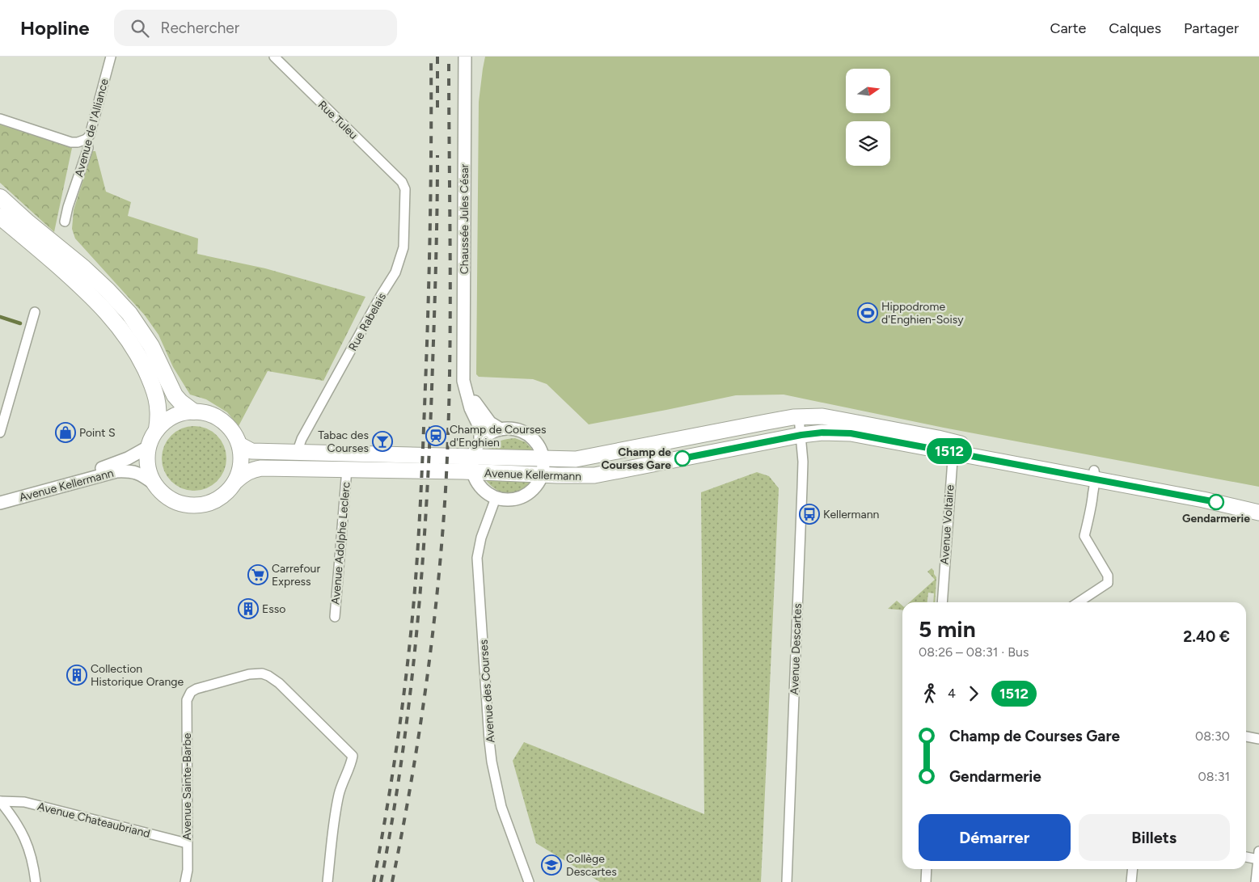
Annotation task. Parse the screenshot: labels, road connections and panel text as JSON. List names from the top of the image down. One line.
{"streets":{"main road":["Avenue Kellermann"],"street":["Rue Tuleu","Avenue de l'Alliance","Chaussée Jules César","Rue Rabelais","Avenue Voltaire","Avenue Adolphe Leclerc","Avenue Descartes","Avenue des Courses","Avenue Sainte-Barbe","Avenue Chateaubriand"]},"crossings":[["Rue Tuleu","Rue Rabelais"],["Rue Rabelais","Avenue Kellermann"],["Avenue Kellermann","Avenue Voltaire"],["Avenue Kellermann","Avenue Adolphe Leclerc"],["Avenue Kellermann","Avenue Descartes"],["Avenue Sainte-Barbe","Avenue Chateaubriand"]],"places":{"sports":["Hippodrome d'Enghien-Soisy"],"shop":["Point S"],"station":["Champ de Courses d'Enghien"],"bar":["Tabac des Courses"],"other":["Champ de Courses Gare","Gendarmerie"],"bus stop":["Kellermann"],"supermarket":["Carrefour Express"],"building":["Esso","Collection Historique Orange"],"school or university":["Collège Descartes"]},"lines":["bus line 1512"],"north":"right","page":{"header":"Hopline","search":"Rechercher","nav":["Carte","Calques","Partager"],"on_map":"1512","heading":["5 min","08:26 – 08:31 · Bus","2.40 €"],"legs":["4","1512"],"list":[{"name":"Champ de Courses Gare","value":"08:30"},{"name":"Gendarmerie","value":"08:31"}],"buttons":["Démarrer","Billets"]}}
